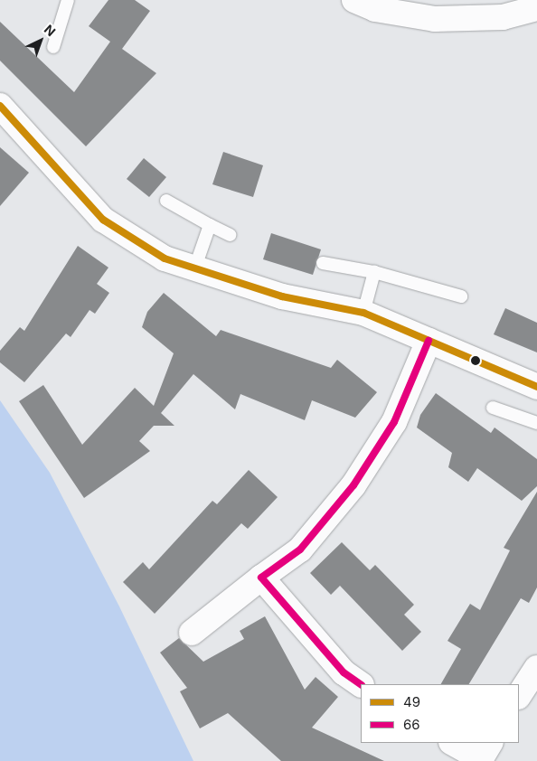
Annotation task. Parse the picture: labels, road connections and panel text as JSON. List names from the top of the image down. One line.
{"lines":["transit line 49","transit line 66"],"legend":["49","66"],"north":"top right"}
